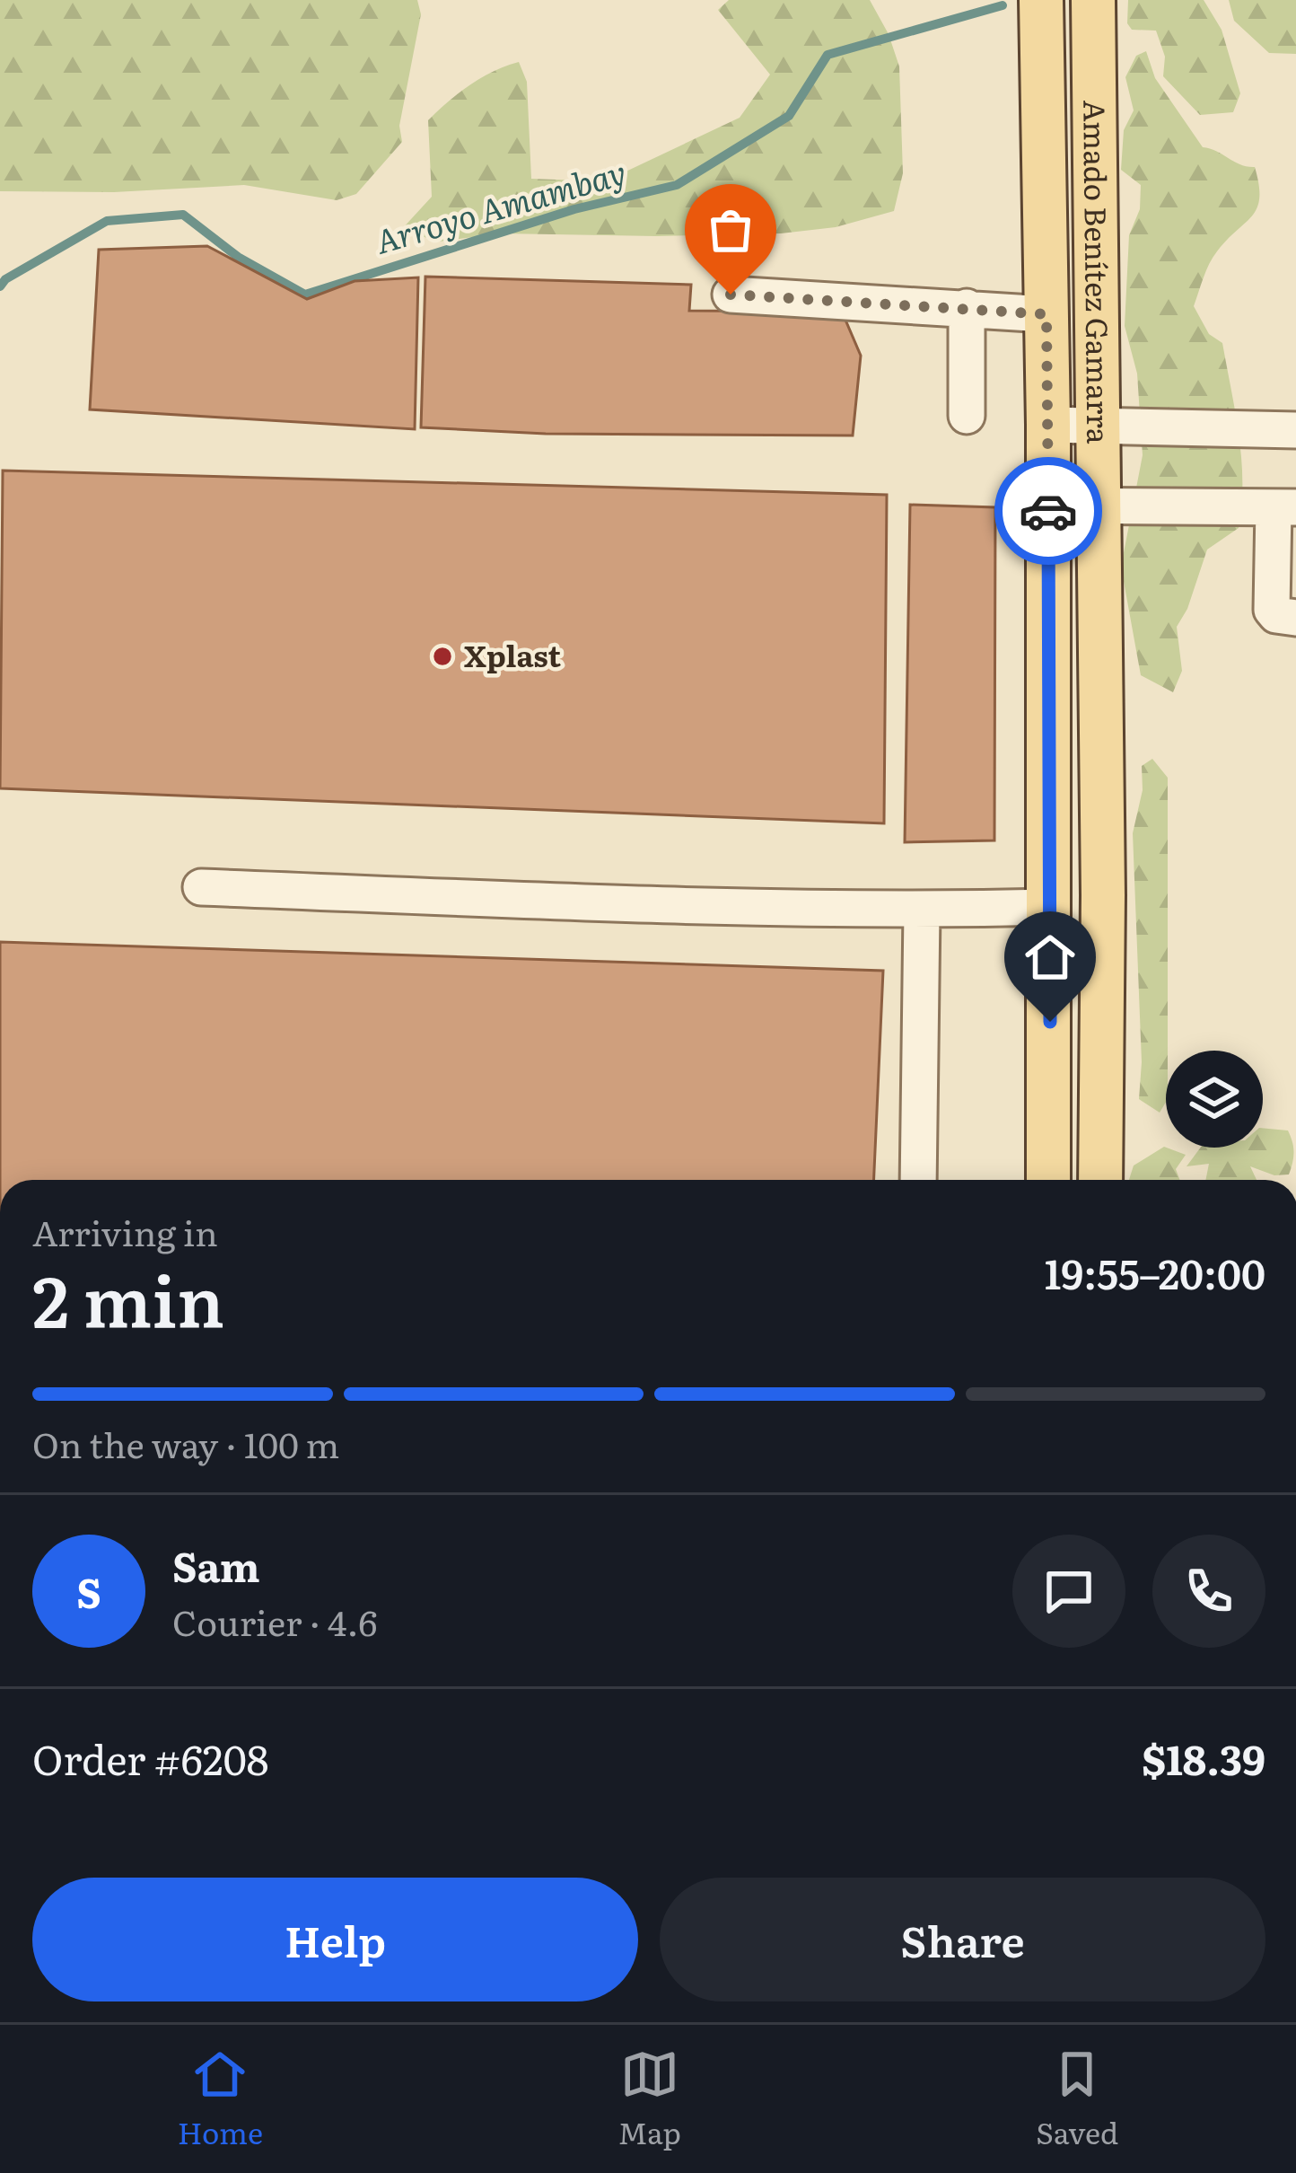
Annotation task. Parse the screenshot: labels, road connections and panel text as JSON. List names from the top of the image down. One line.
{"streets":{"main road":["Amado Benítez Gamarra"]},"water":["Arroyo Amambay"],"places":["Xplast"],"page":{"heading":["2 min","Arriving in","19:55–20:00"],"panel":["Sam","Courier · 4.6","Order #6208","$18.39"],"bar":"On the way · 100 m","round":"S","buttons":["Help","Share"],"tabs":["Home","Map","Saved"]}}
